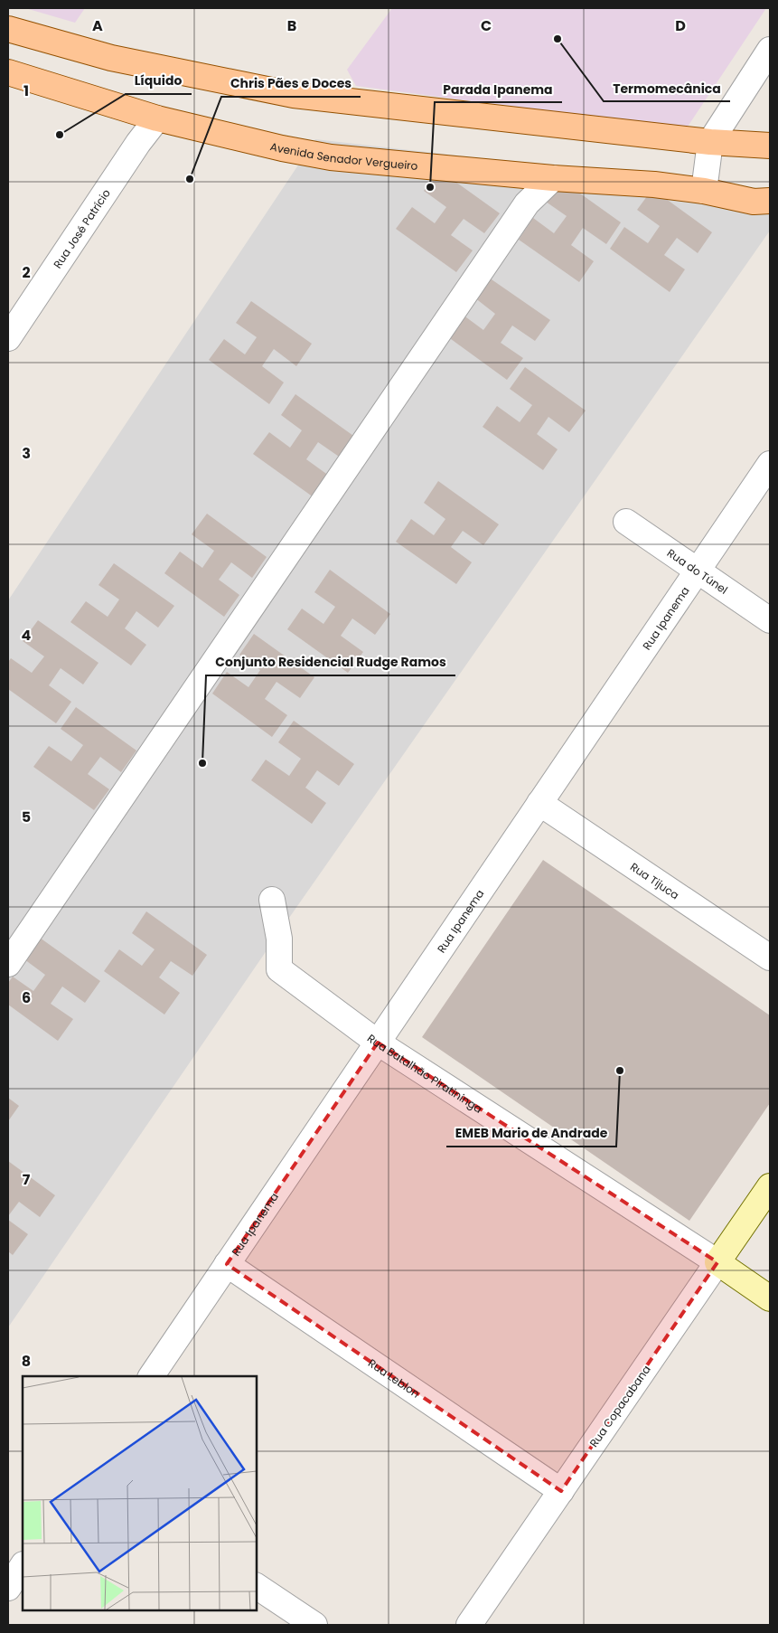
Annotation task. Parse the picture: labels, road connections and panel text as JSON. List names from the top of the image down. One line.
{"streets":{"main road":["Avenida Senador Vergueiro"],"street":["Rua José Patrício","Rua do Túnel","Rua Ipanema","Rua Tijuca","Rua Batalhão Piratininga","Rua Leblon","Rua Copacabana"]},"crossings":[["Avenida Senador Vergueiro","Rua José Patrício"],["Rua do Túnel","Rua Ipanema"],["Rua Ipanema","Rua Tijuca"],["Rua Ipanema","Rua Batalhão Piratininga"],["Rua Ipanema","Rua Leblon"],["Rua Batalhão Piratininga","Rua Copacabana"],["Rua Leblon","Rua Copacabana"]],"places":["Termomecânica","Líquido","Chris Pães e Doces","Parada Ipanema","Conjunto Residencial Rudge Ramos","EMEB Mario de Andrade"],"grid":{"columns":["A","B","C","D"],"rows":["1","2","3","4","5","6","7","8"]}}
